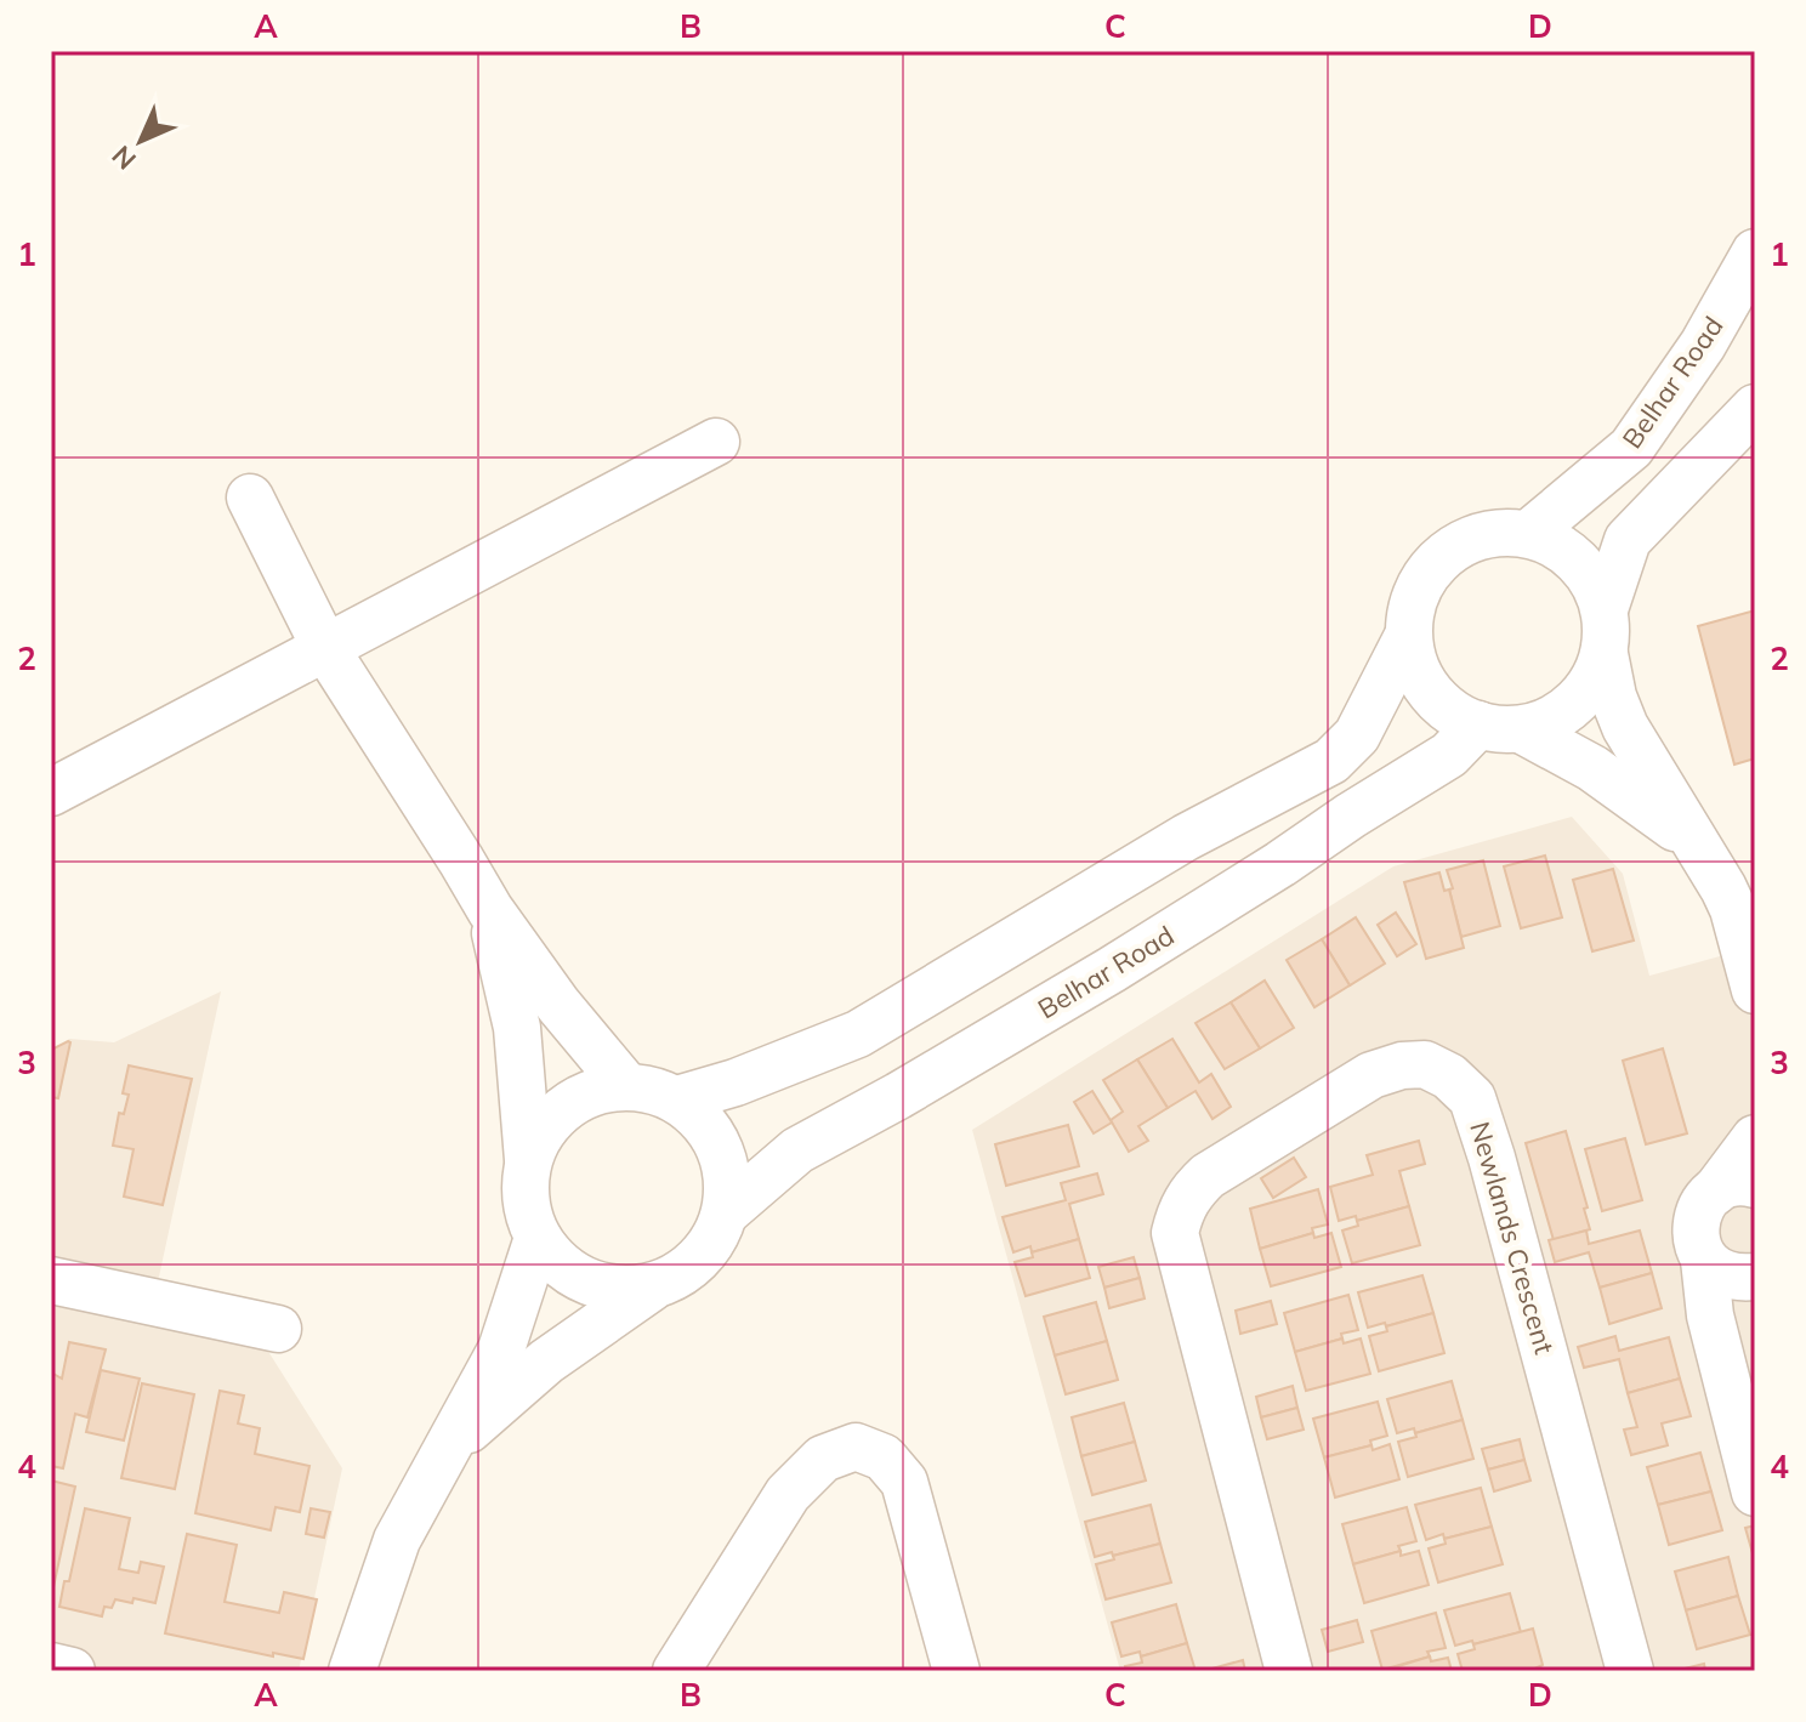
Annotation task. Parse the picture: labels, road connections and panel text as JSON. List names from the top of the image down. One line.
{"streets":{"street":["Belhar Road","Newlands Crescent"]},"north":"bottom left","grid":{"columns":["A","B","C","D"],"rows":["1","2","3","4"]}}
